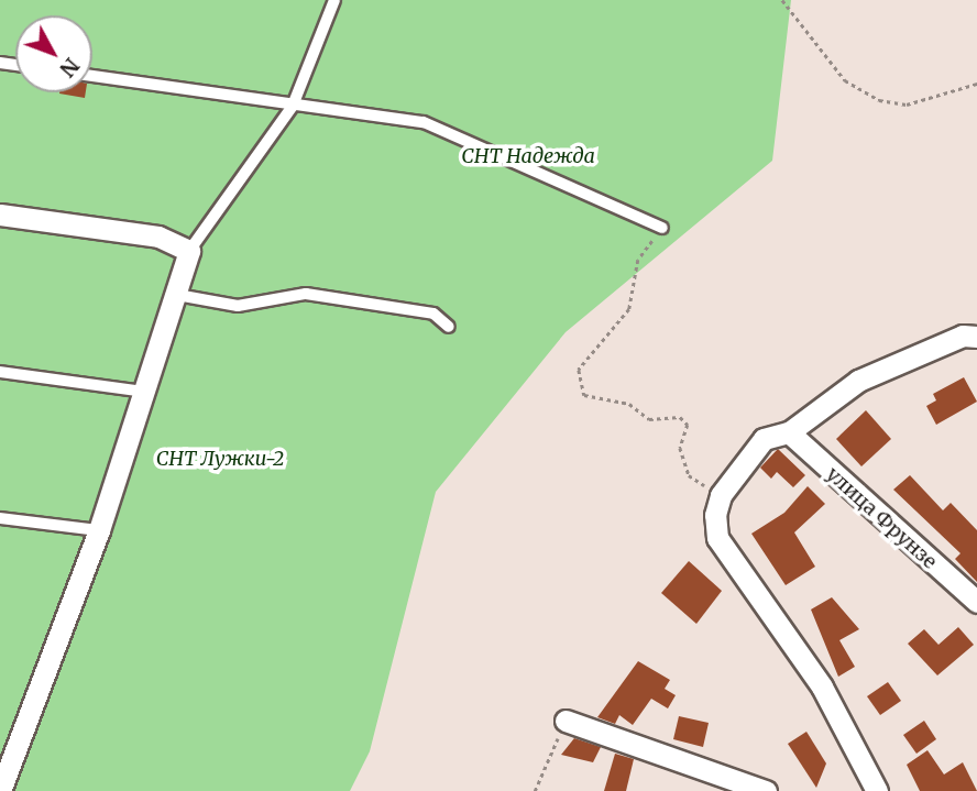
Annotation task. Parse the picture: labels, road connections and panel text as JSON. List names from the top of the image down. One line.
{"streets":{"street":["улица Фрунзе"]},"parks":["СНТ Надежда","СНТ Лужки-2"],"north":"bottom right"}
